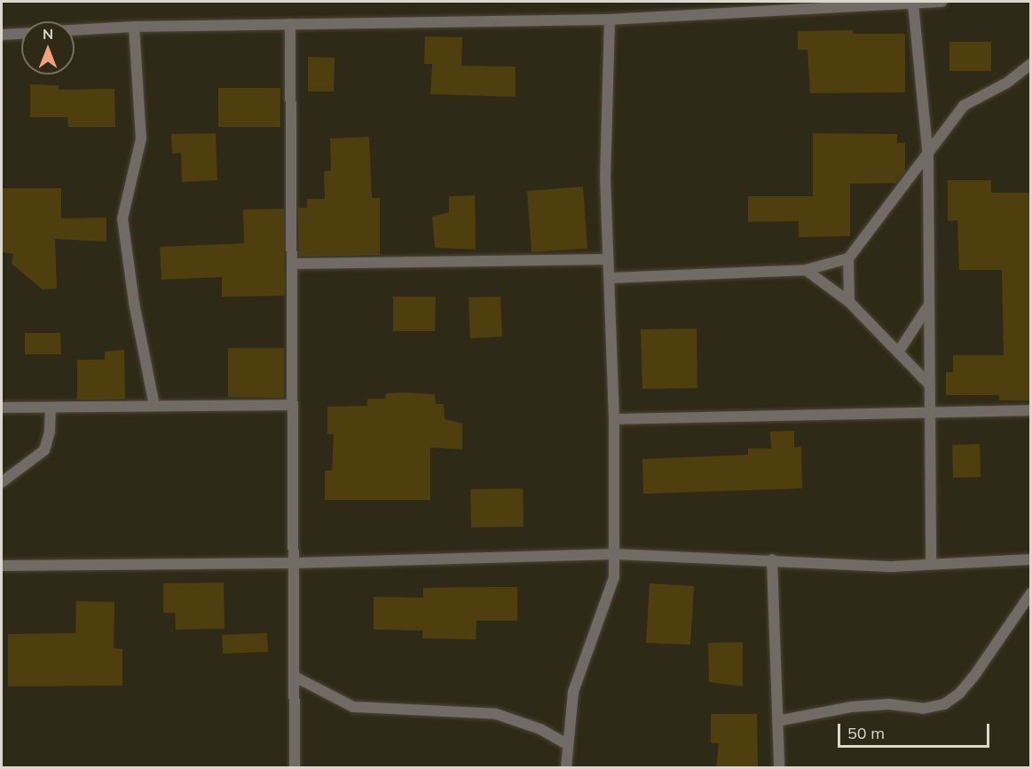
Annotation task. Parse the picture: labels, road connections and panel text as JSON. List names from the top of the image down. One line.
{"scale_bar":"50 m","north":"top"}
